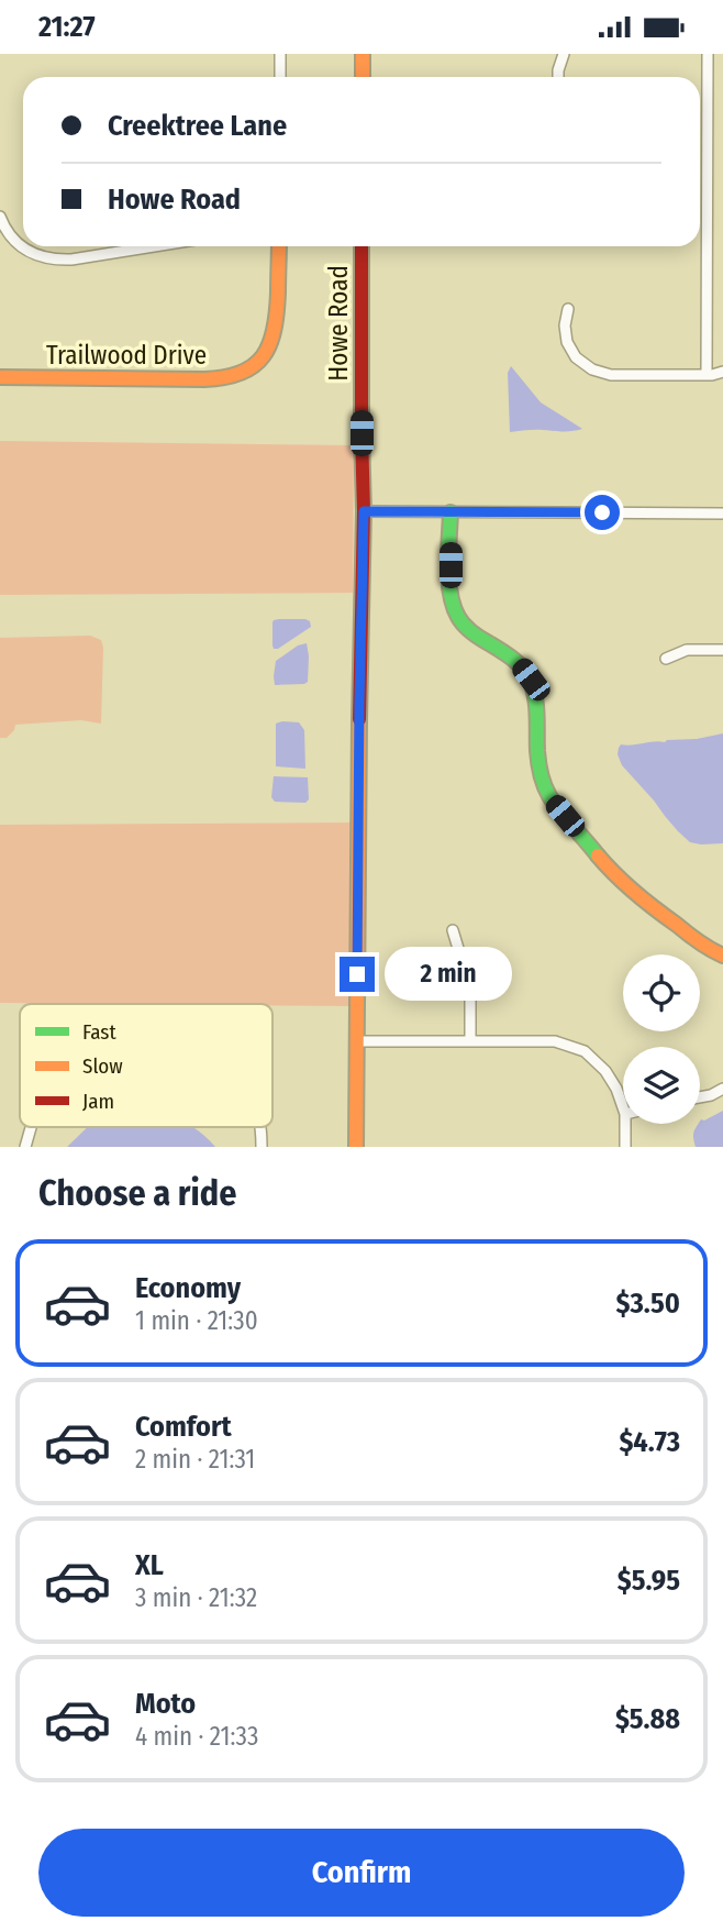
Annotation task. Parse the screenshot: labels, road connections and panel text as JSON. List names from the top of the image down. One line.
{"streets":{"street":["Howe Road","Trailwood Drive"]},"legend":["Fast","Slow","Jam"],"page":{"status":"21:27","banner":["Creektree Lane","Howe Road"],"bubble":"2 min","heading":"Choose a ride","list":[{"name":"Economy","note":"1 min · 21:30","value":"$3.50"},{"name":"Comfort","note":"2 min · 21:31","value":"$4.73"},{"name":"XL","note":"3 min · 21:32","value":"$5.95"},{"name":"Moto","note":"4 min · 21:33","value":"$5.88"}],"buttons":"Confirm"}}
